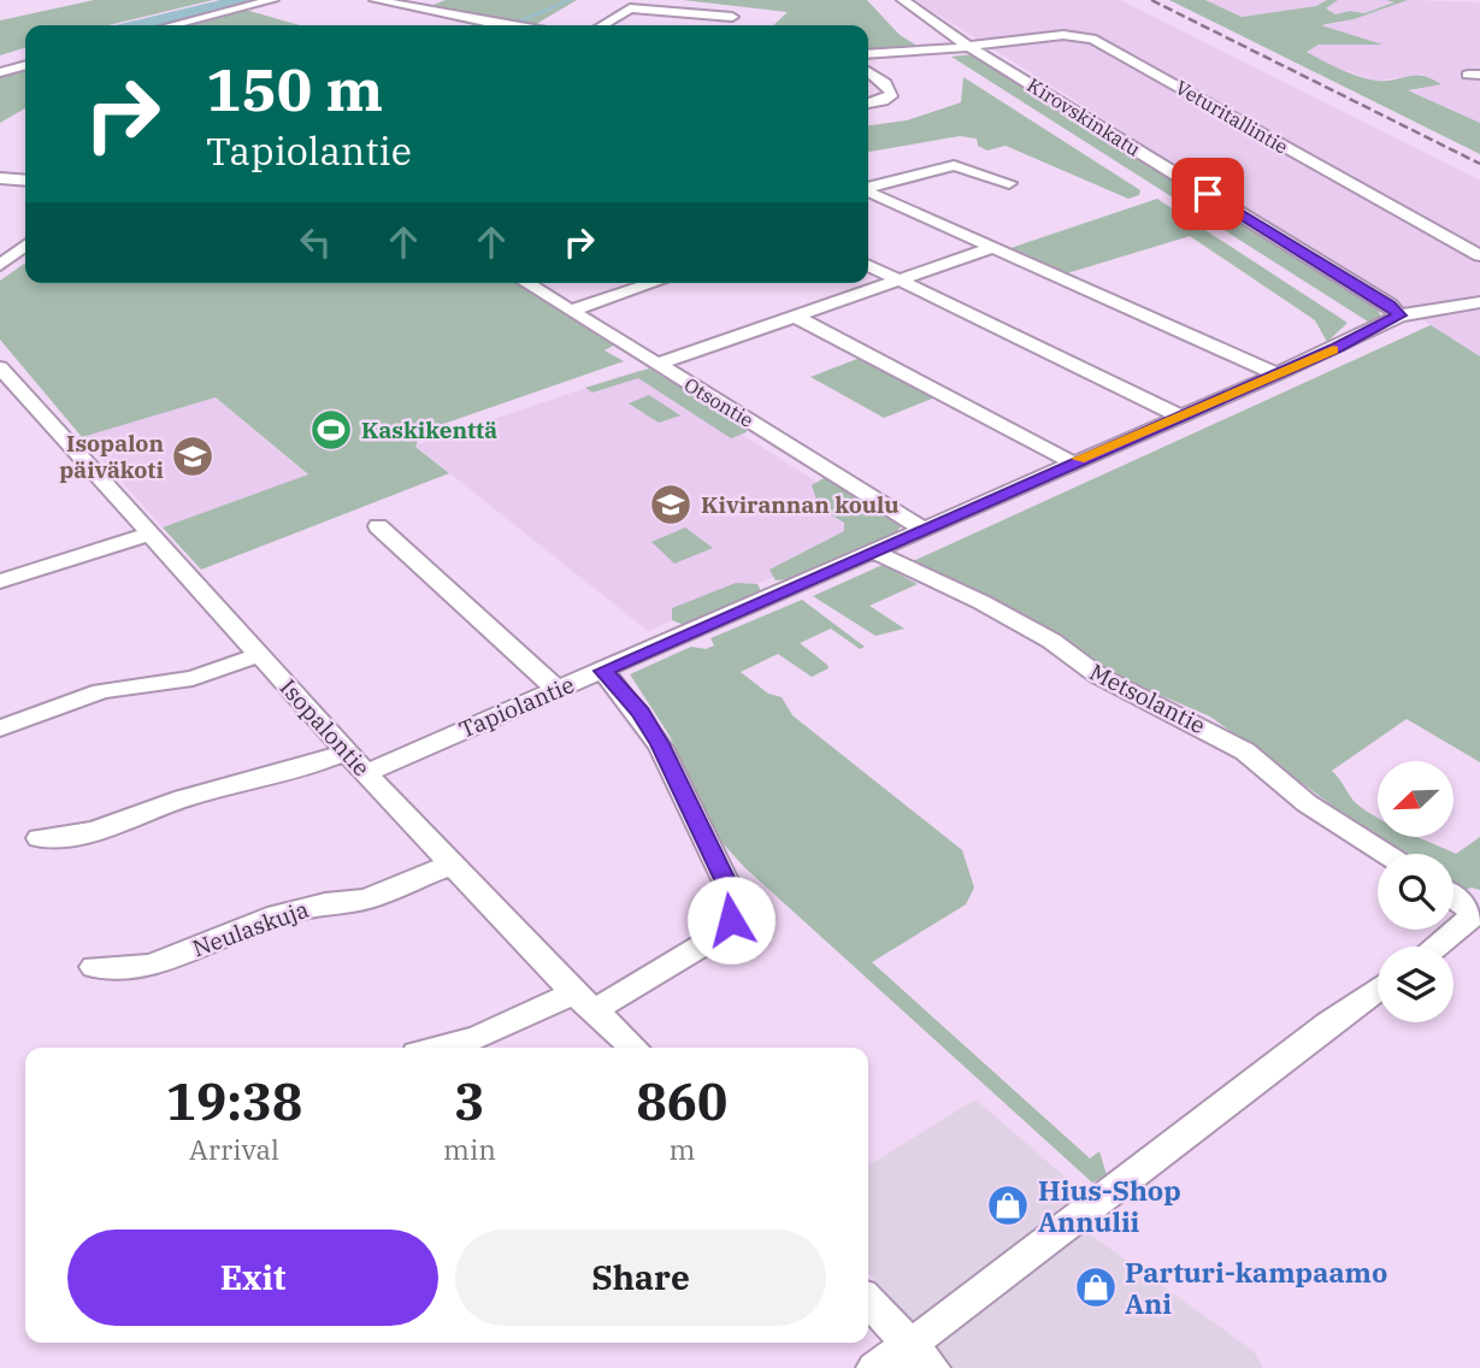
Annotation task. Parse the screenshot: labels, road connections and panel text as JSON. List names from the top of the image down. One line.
{"streets":{"street":["Kirovskinkatu","Veturitallintie","Otsontie","Metsolantie","Tapiolantie","Isopalontie","Neulaskuja"]},"crossings":[["Kirovskinkatu","Veturitallintie"],["Kirovskinkatu","Tapiolantie"],["Otsontie","Tapiolantie"],["Metsolantie","Tapiolantie"],["Tapiolantie","Isopalontie"],["Isopalontie","Neulaskuja"]],"places":{"sports":["Kaskikenttä"],"school or university":["Isopalon päiväkoti","Kivirannan koulu"],"shop":["Hius-Shop Annulii","Parturi-kampaamo Ani"]},"north":"bottom left","page":{"turn":["150 m","Tapiolantie"],"eta":["19:38","Arrival","3","min","860","m"],"buttons":["Exit","Share"]}}
